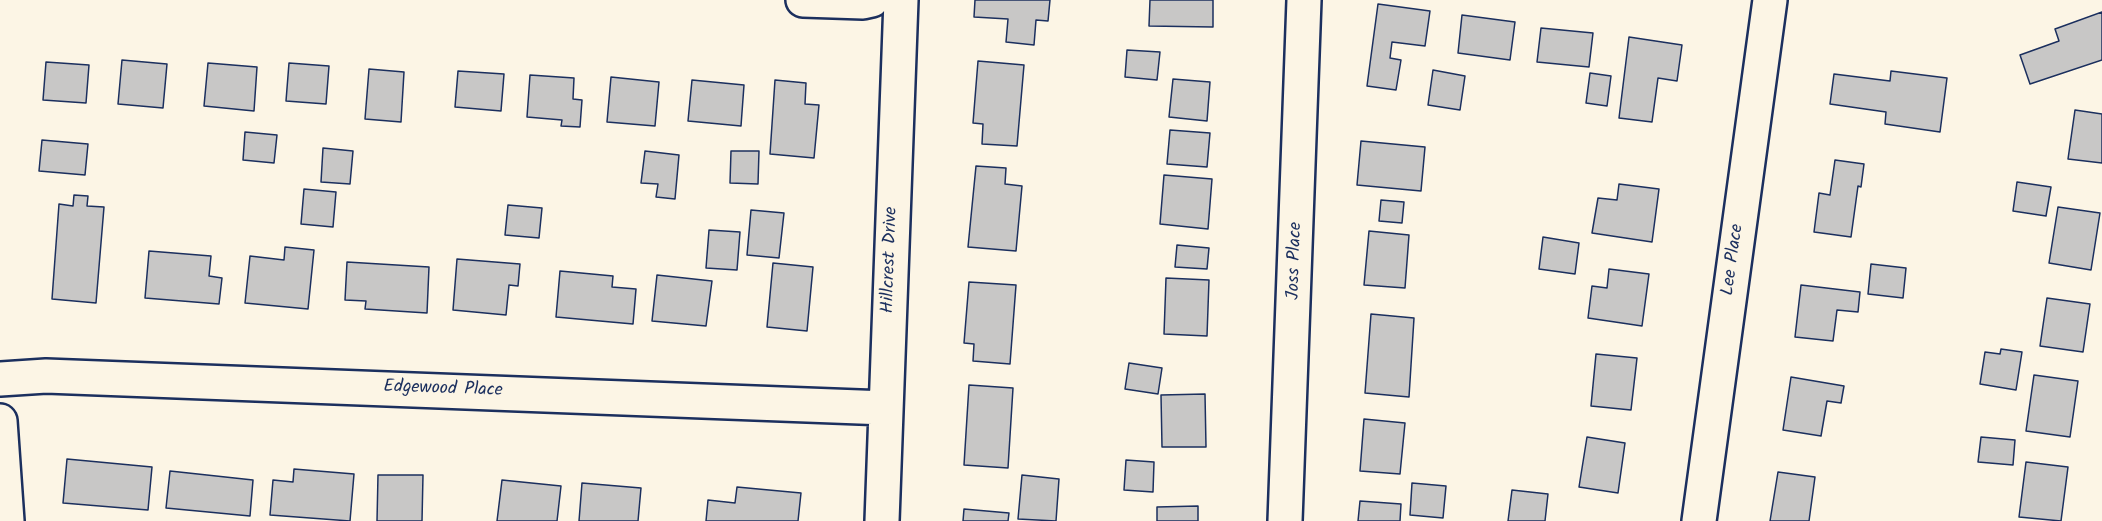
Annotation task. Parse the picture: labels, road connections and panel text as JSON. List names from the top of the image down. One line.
{"streets":{"street":["Hillcrest Drive","Lee Place","Joss Place","Edgewood Place"]},"crossings":[["Hillcrest Drive","Edgewood Place"]]}
